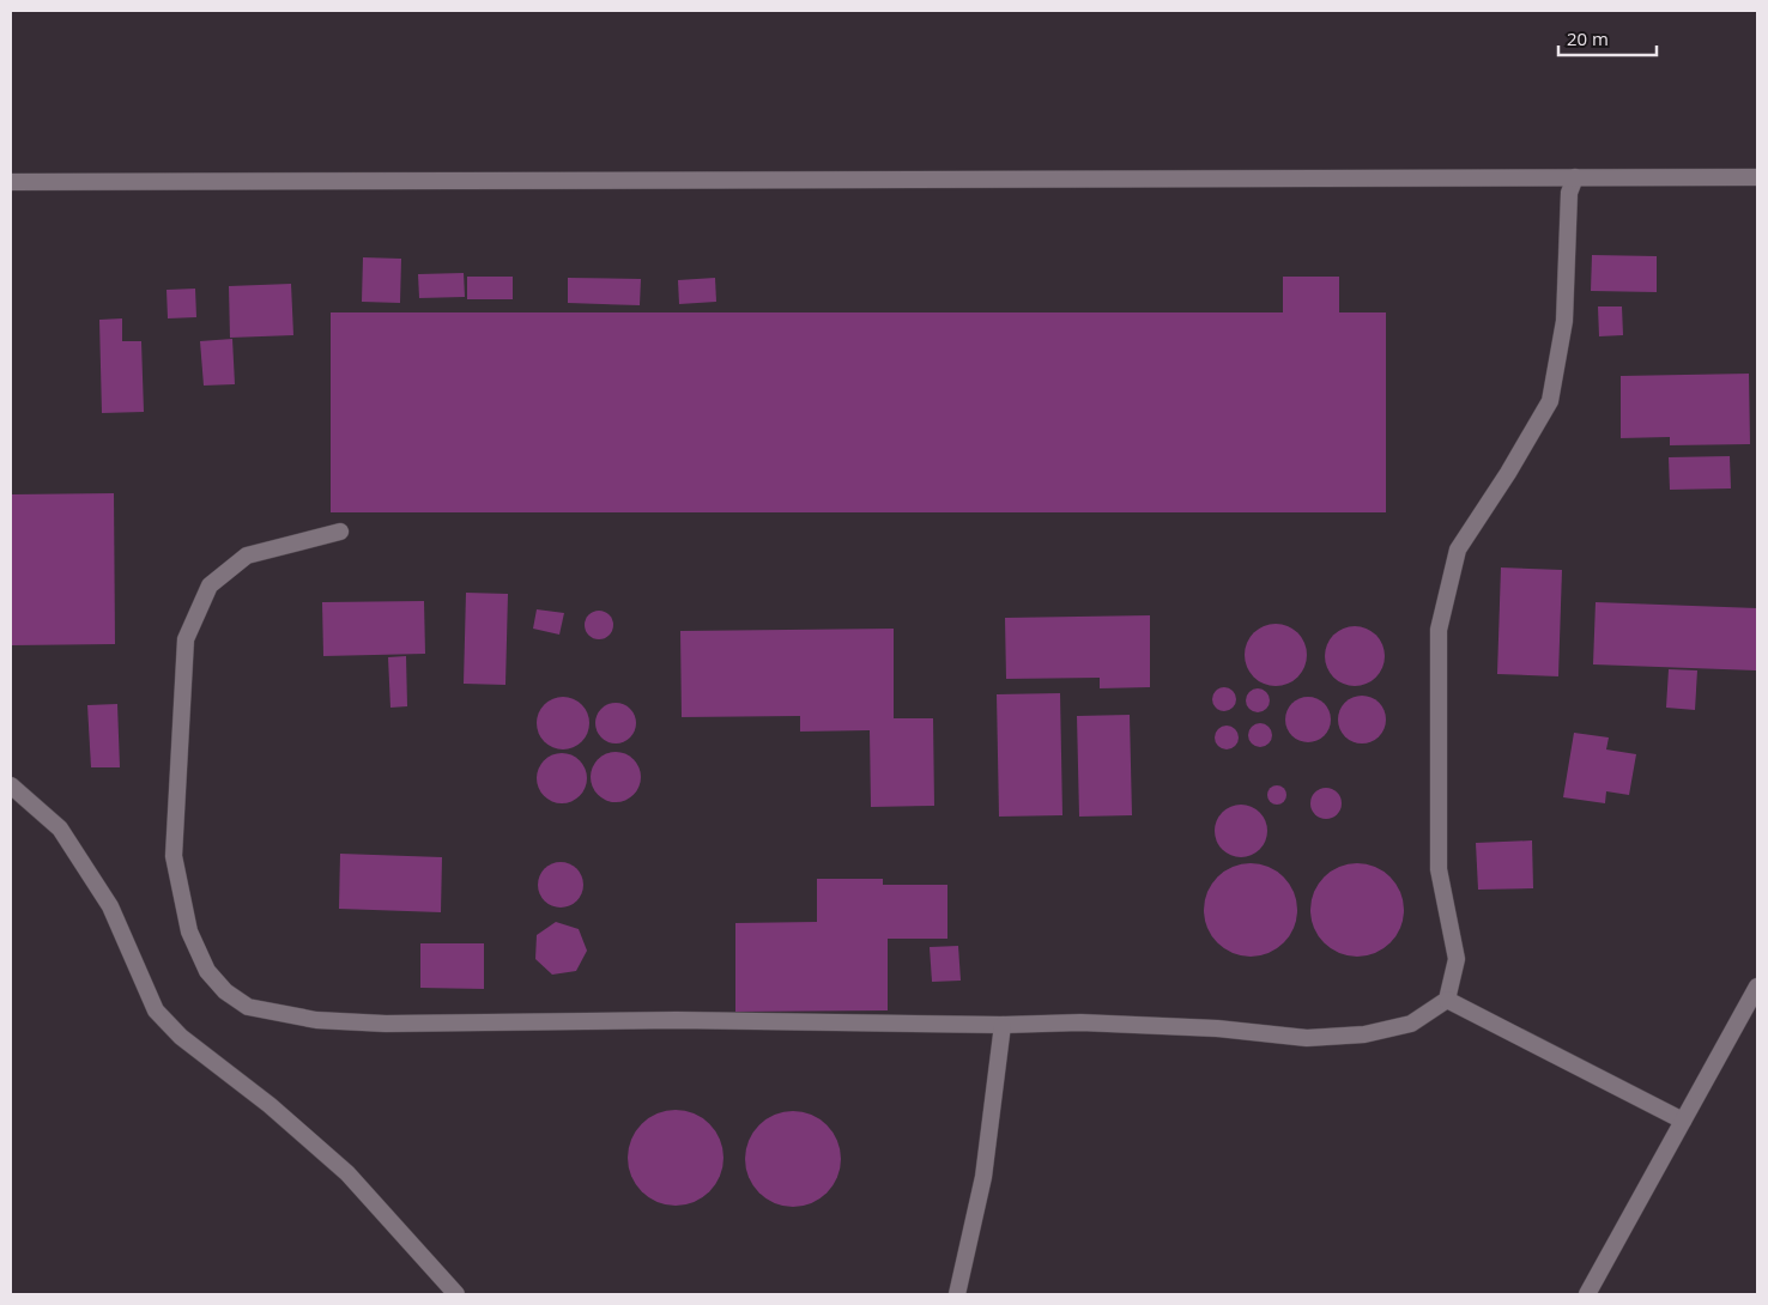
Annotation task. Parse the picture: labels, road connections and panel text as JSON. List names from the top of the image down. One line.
{"scale_bar":"20 m"}
